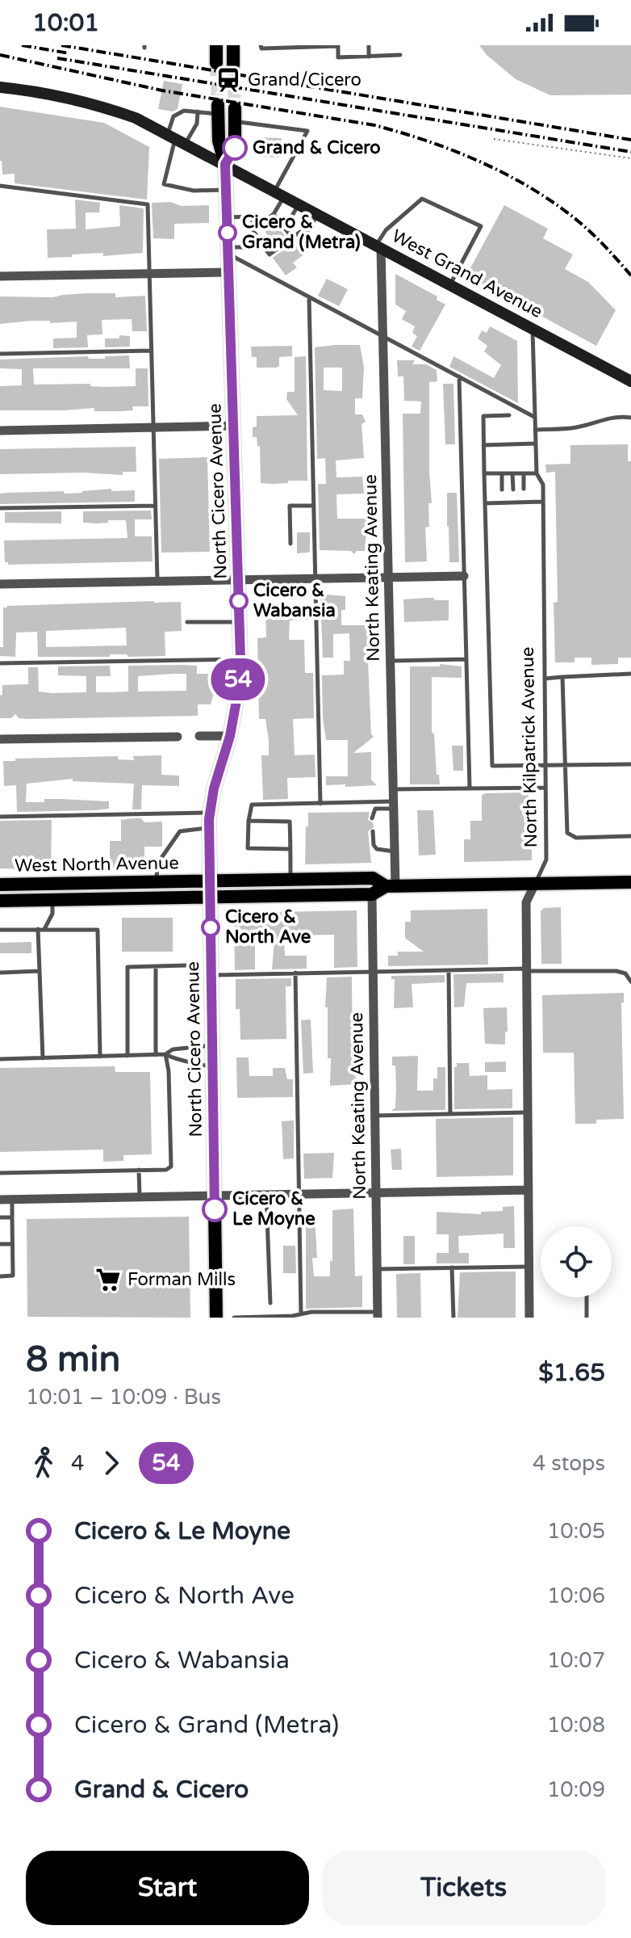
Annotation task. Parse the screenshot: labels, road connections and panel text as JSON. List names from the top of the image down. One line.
{"streets":{"main road":["West Grand Avenue","North Cicero Avenue","West North Avenue"],"street":["North Keating Avenue","North Kilpatrick Avenue"]},"crossings":[["West Grand Avenue","North Cicero Avenue"],["West Grand Avenue","North Keating Avenue"],["West Grand Avenue","North Kilpatrick Avenue"],["North Cicero Avenue","West North Avenue"],["North Keating Avenue","West North Avenue"],["North Kilpatrick Avenue","West North Avenue"]],"places":{"station":["Grand/Cicero"],"other":["Grand & Cicero","Cicero & Grand (Metra)","Cicero & Wabansia","Cicero & North Ave","Cicero & Le Moyne"],"supermarket":["Forman Mills"]},"lines":["bus line 54"],"page":{"status":"10:01","on_map":"54","heading":["8 min","10:01 – 10:09 · Bus","$1.65"],"legs":["4","54","4 stops"],"list":[{"name":"Cicero & Le Moyne","value":"10:05"},{"name":"Cicero & North Ave","value":"10:06"},{"name":"Cicero & Wabansia","value":"10:07"},{"name":"Cicero & Grand (Metra)","value":"10:08"},{"name":"Grand & Cicero","value":"10:09"}],"buttons":["Start","Tickets"]}}
